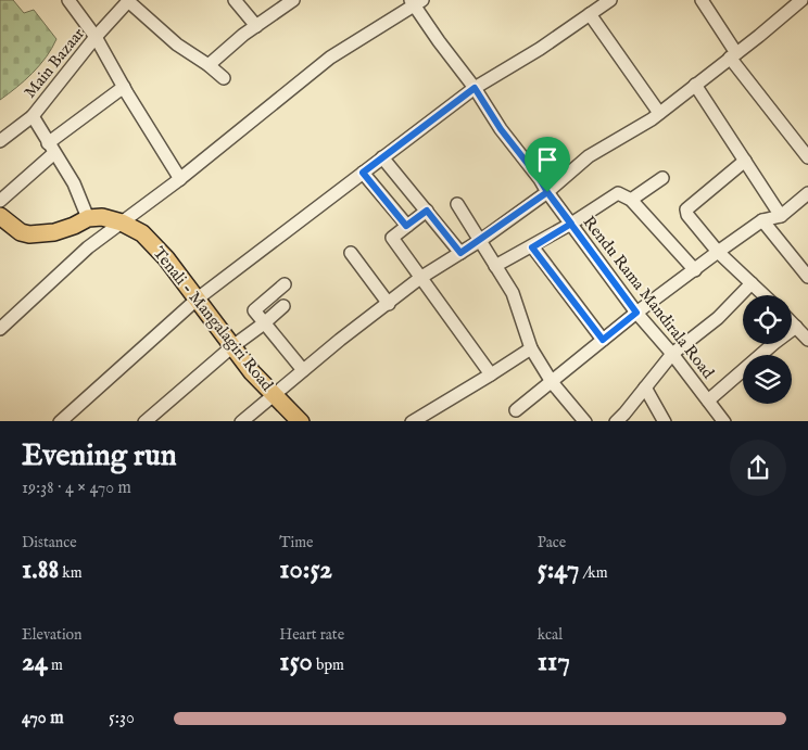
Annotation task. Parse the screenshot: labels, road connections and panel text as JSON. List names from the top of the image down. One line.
{"streets":{"main road":["Tenali - Mangalagiri Road"],"street":["Main Bazaar","Rendu Rama Mandirala Road"]},"page":{"heading":["Evening run","19:38 · 4 × 470 m"],"stats":[["Distance","1.88 km"],["Time","10:52"],["Pace","5:47 /km"],["Elevation","24 m"],["Heart rate","150 bpm"],["kcal","117"]],"list":[{"name":"470 m","note":"5:30"}]}}
